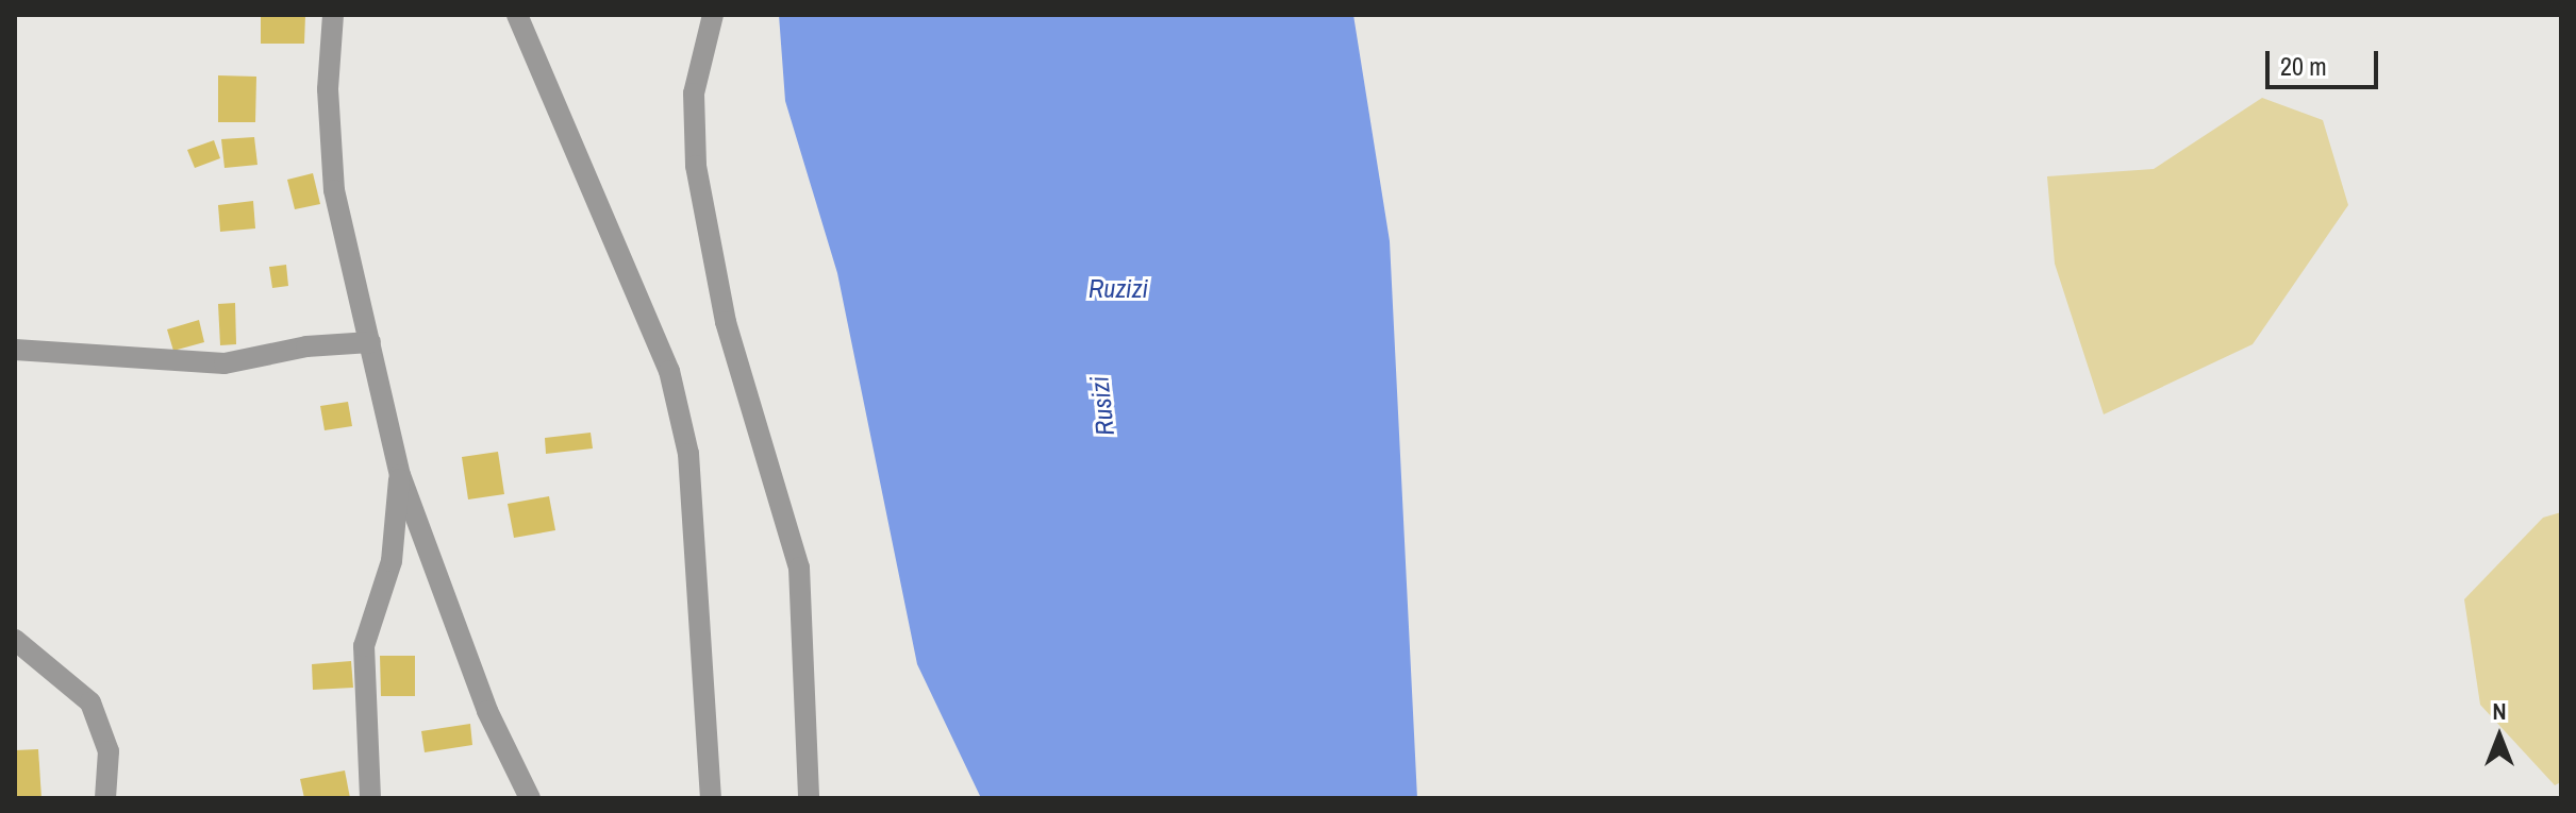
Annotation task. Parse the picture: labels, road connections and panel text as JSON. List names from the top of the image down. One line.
{"water":["Ruzizi","Rusizi"],"scale_bar":"20 m","north":"top"}
